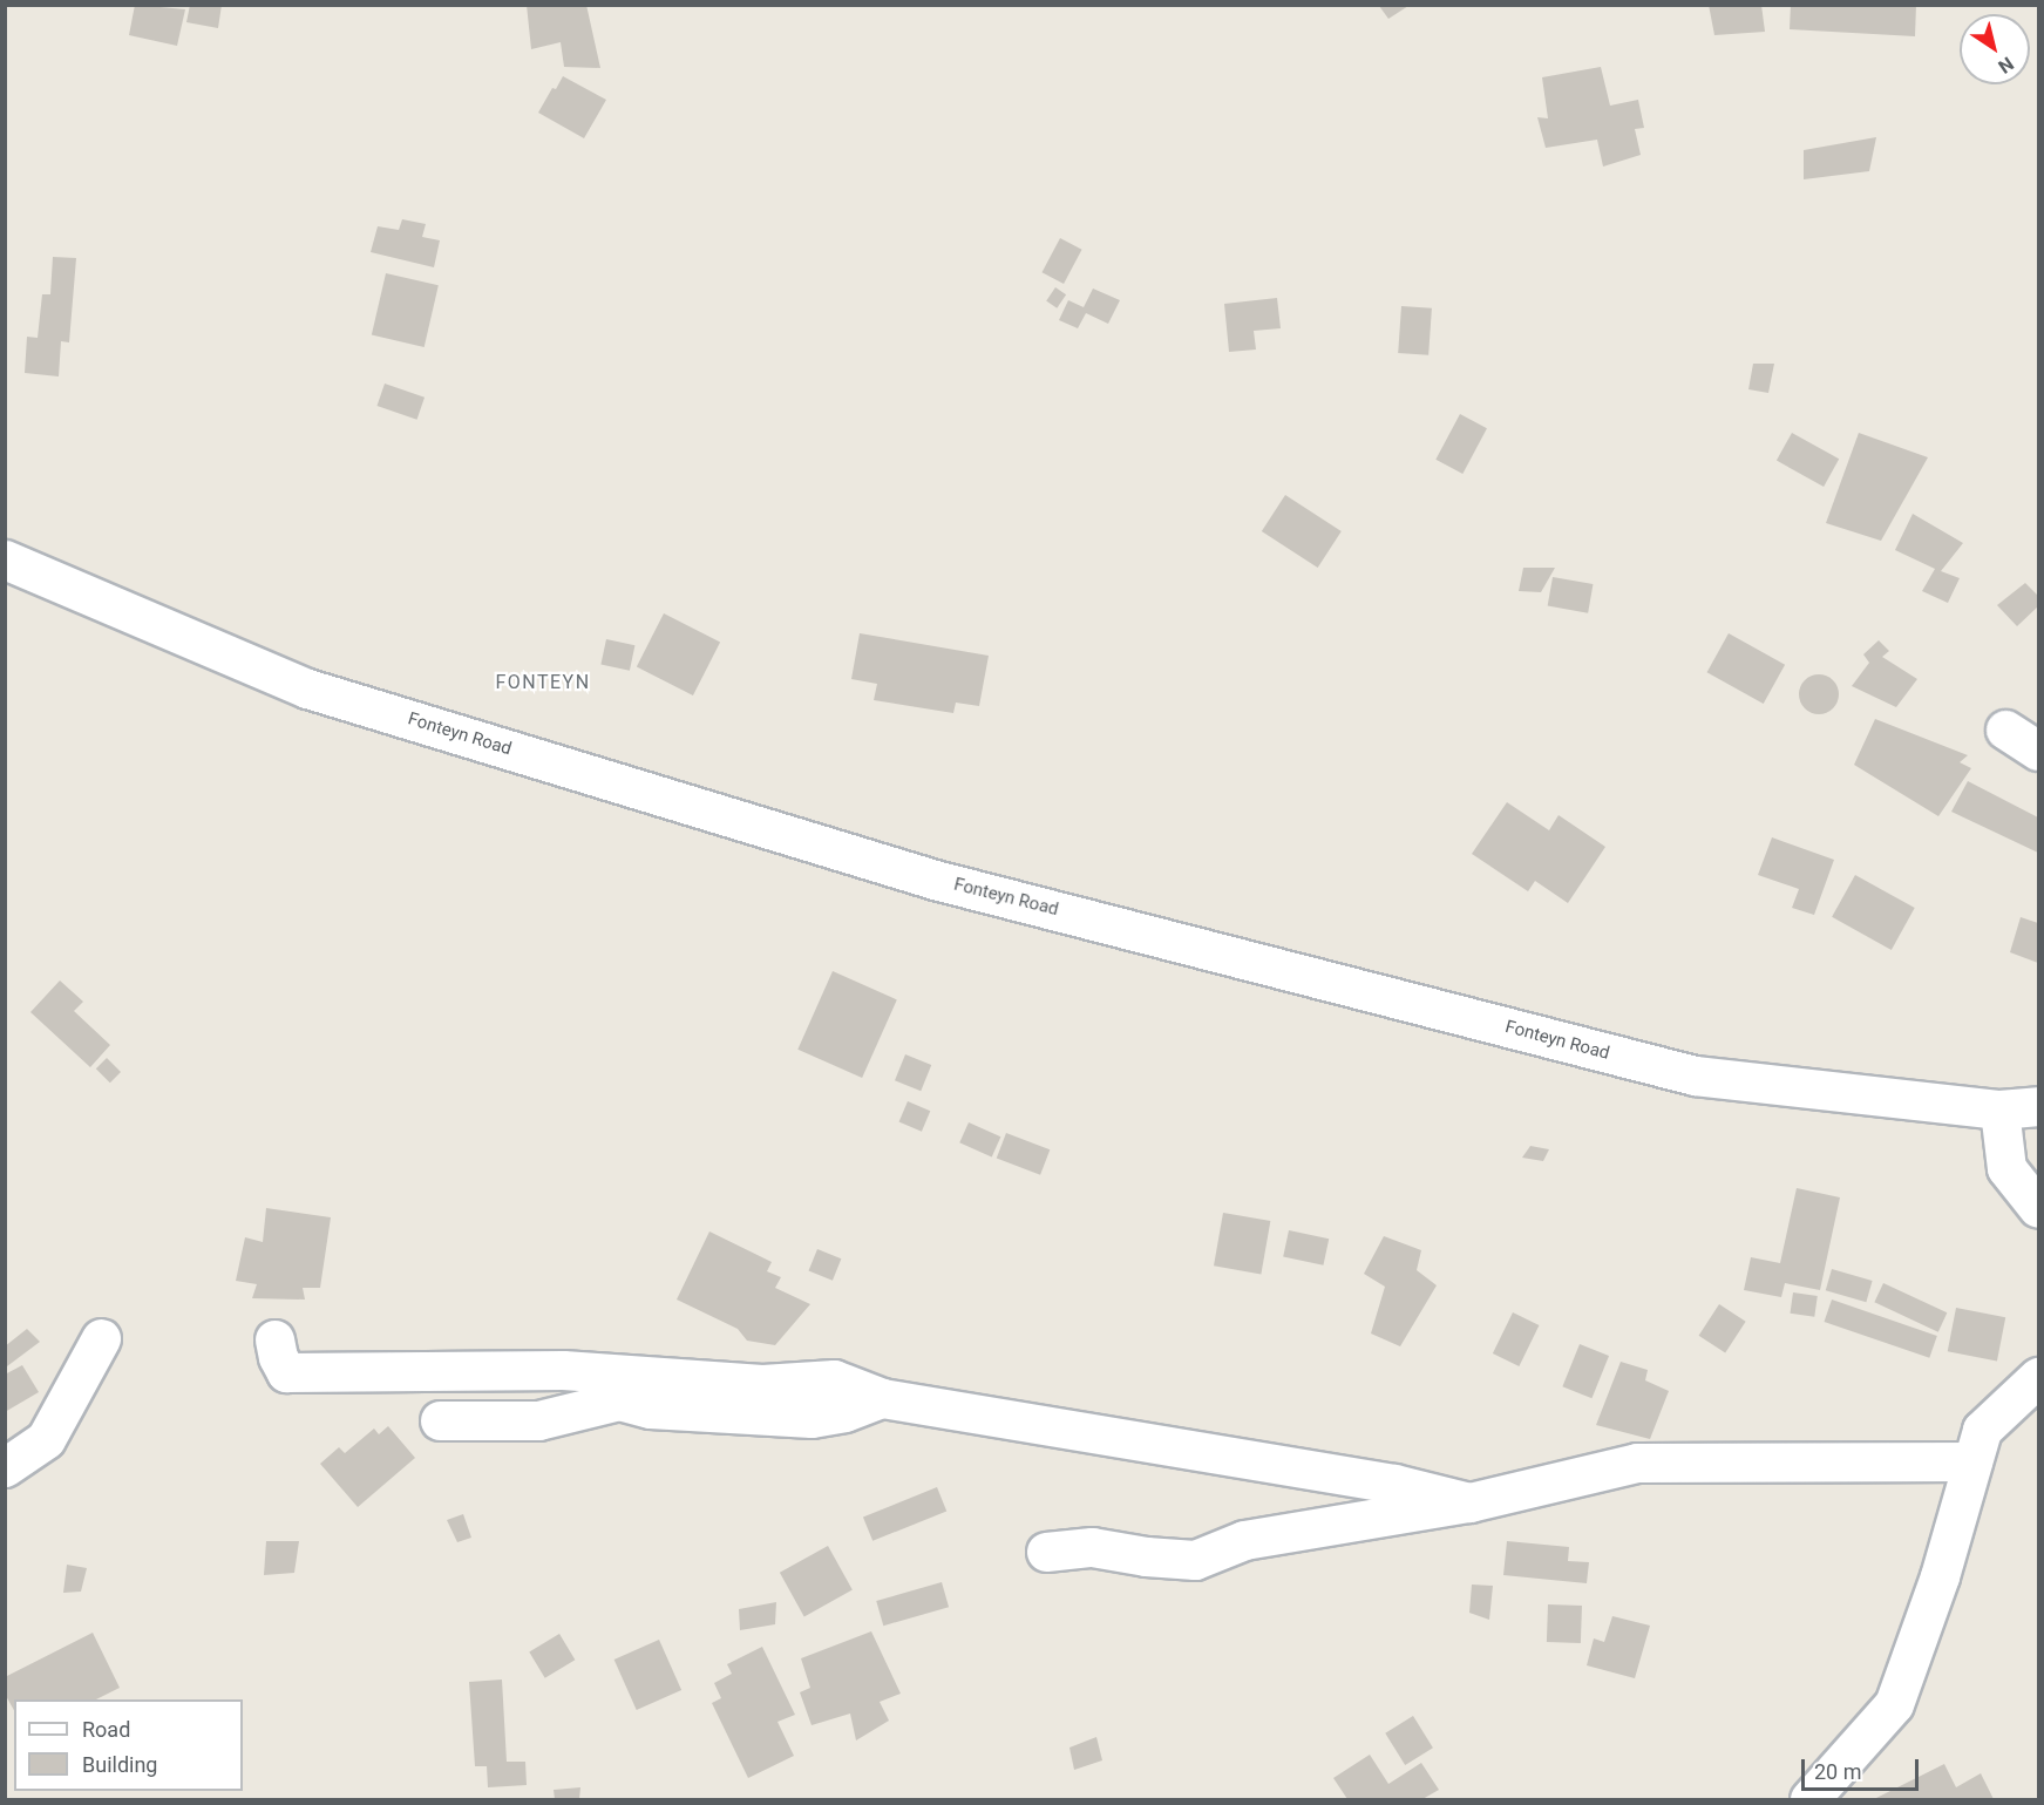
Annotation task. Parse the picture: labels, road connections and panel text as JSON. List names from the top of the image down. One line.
{"streets":{"street":["Fonteyn Road"]},"districts":["FONTEYN"],"legend":["Road","Building"],"scale_bar":"20 m","north":"bottom right"}
